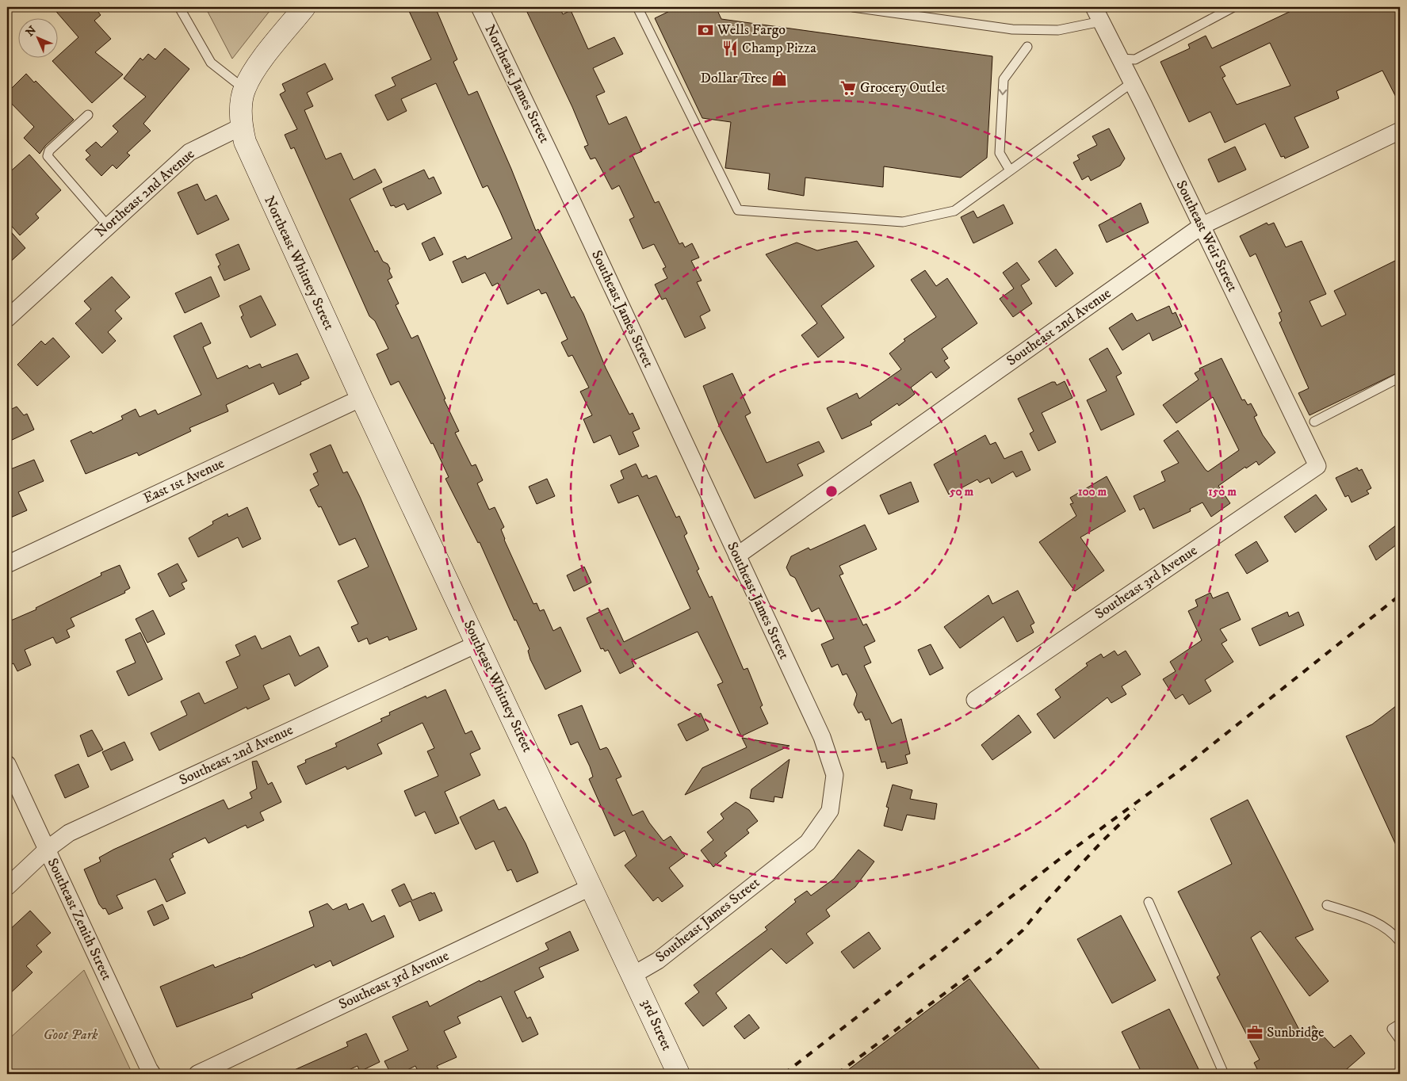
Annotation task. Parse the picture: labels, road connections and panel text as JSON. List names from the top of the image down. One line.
{"streets":{"street":["Northeast James Street","Northeast 2nd Avenue","Southeast Weir Street","Northeast Whitney Street","Southeast James Street","Southeast 2nd Avenue","East 1st Avenue","Southeast 3rd Avenue","Southeast Whitney Street","Southeast Zenith Street","3rd Street"]},"crossings":[["Northeast James Street","Southeast James Street"],["Northeast 2nd Avenue","Northeast Whitney Street"],["Southeast Weir Street","Southeast 2nd Avenue"],["Southeast Weir Street","Southeast 3rd Avenue"],["Northeast Whitney Street","East 1st Avenue"],["Northeast Whitney Street","Southeast Whitney Street"],["Southeast James Street","Southeast 2nd Avenue"],["Southeast James Street","Southeast Whitney Street"],["Southeast James Street","3rd Street"],["Southeast 2nd Avenue","Southeast Whitney Street"],["Southeast 2nd Avenue","Southeast Zenith Street"],["East 1st Avenue","Southeast Whitney Street"],["Southeast 3rd Avenue","Southeast Whitney Street"],["Southeast Whitney Street","3rd Street"]],"parks":["Goot Park"],"places":{"bank":["Wells Fargo"],"restaurant":["Champ Pizza"],"shop":["Dollar Tree"],"supermarket":["Grocery Outlet"],"office":["Sunbridge"]},"north":"top left","rings":["50 m","100 m","150 m"]}
